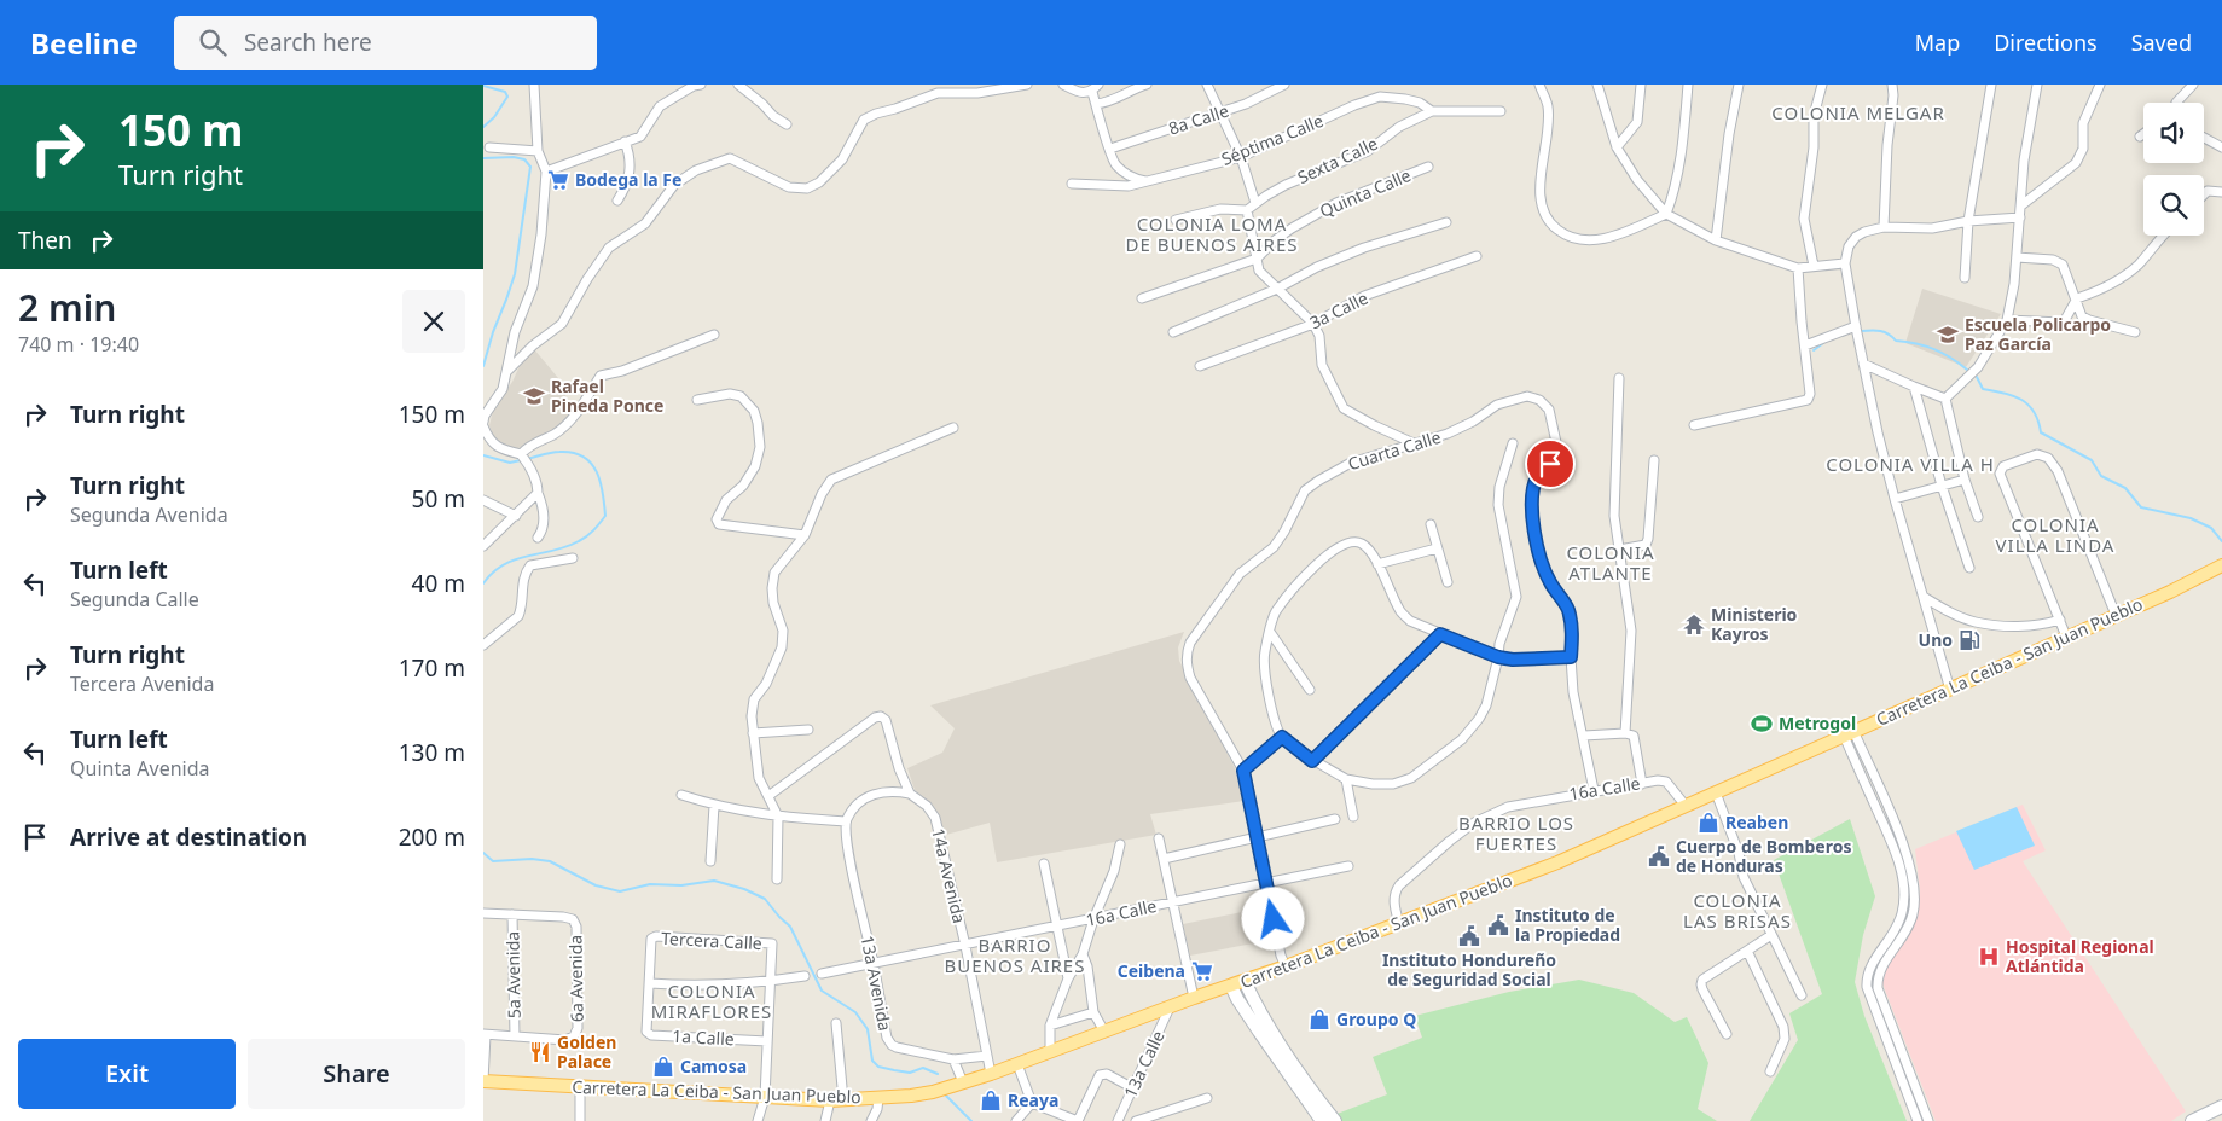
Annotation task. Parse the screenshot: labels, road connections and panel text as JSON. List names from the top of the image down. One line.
{"streets":{"main road":["Carretera La Ceiba - San Juan Pueblo"],"street":["8a Calle","Séptima Calle","Sexta Calle","Quinta Calle","3a Calle","Cuarta Calle","16a Calle","14a Avenida","Tercera Calle","5a Avenida","6a Avenida","13a Avenida","1a Calle","13a Calle"]},"crossings":[["Séptima Calle","Sexta Calle"],["Carretera La Ceiba - San Juan Pueblo","16a Calle"],["Carretera La Ceiba - San Juan Pueblo","14a Avenida"],["Carretera La Ceiba - San Juan Pueblo","13a Calle"],["16a Calle","14a Avenida"],["16a Calle","13a Avenida"],["14a Avenida","13a Avenida"],["Tercera Calle","1a Calle"],["5a Avenida","6a Avenida"]],"districts":["COLONIA MELGAR","COLONIA LOMA DE BUENOS AIRES","COLONIA VILLA H","COLONIA VILLA LINDA","COLONIA ATLANTE","BARRIO LOS FUERTES","COLONIA LAS BRISAS","BARRIO BUENOS AIRES","COLONIA MIRAFLORES"],"places":{"supermarket":["Bodega la Fe","Ceibena"],"school or university":["Escuela Policarpo Paz García","Rafael Pineda Ponce"],"temple":["Ministerio Kayros"],"fuel station":["Uno"],"sports":["Metrogol"],"shop":["Reaben","Groupo Q","Camosa","Reaya"],"public building":["Cuerpo de Bomberos de Honduras","Instituto de la Propiedad","Instituto Hondureño de Seguridad Social"],"hospital":["Hospital Regional Atlántida"],"restaurant":["Golden Palace"]},"page":{"header":"Beeline","search":"Search here","nav":["Map","Directions","Saved"],"turn":["150 m","Turn right"],"then":"Then","heading":["2 min","740 m · 19:40"],"list":[{"name":"Turn right","value":"150 m"},{"name":"Turn right","note":"Segunda Avenida","value":"50 m"},{"name":"Turn left","note":"Segunda Calle","value":"40 m"},{"name":"Turn right","note":"Tercera Avenida","value":"170 m"},{"name":"Turn left","note":"Quinta Avenida","value":"130 m"},{"name":"Arrive at destination","value":"200 m"}],"buttons":["Exit","Share"]}}
